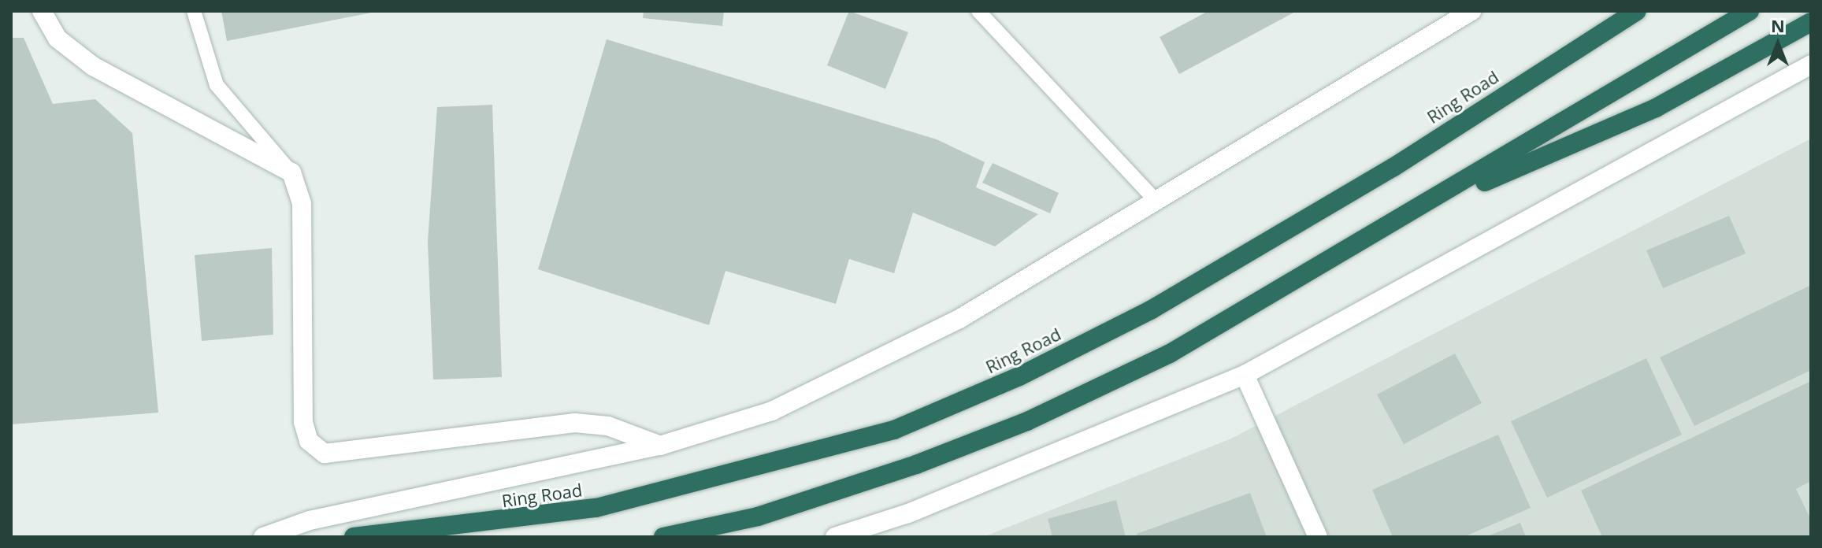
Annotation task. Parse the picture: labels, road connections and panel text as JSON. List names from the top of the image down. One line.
{"streets":{"highway":["Ring Road"]},"north":"top"}
